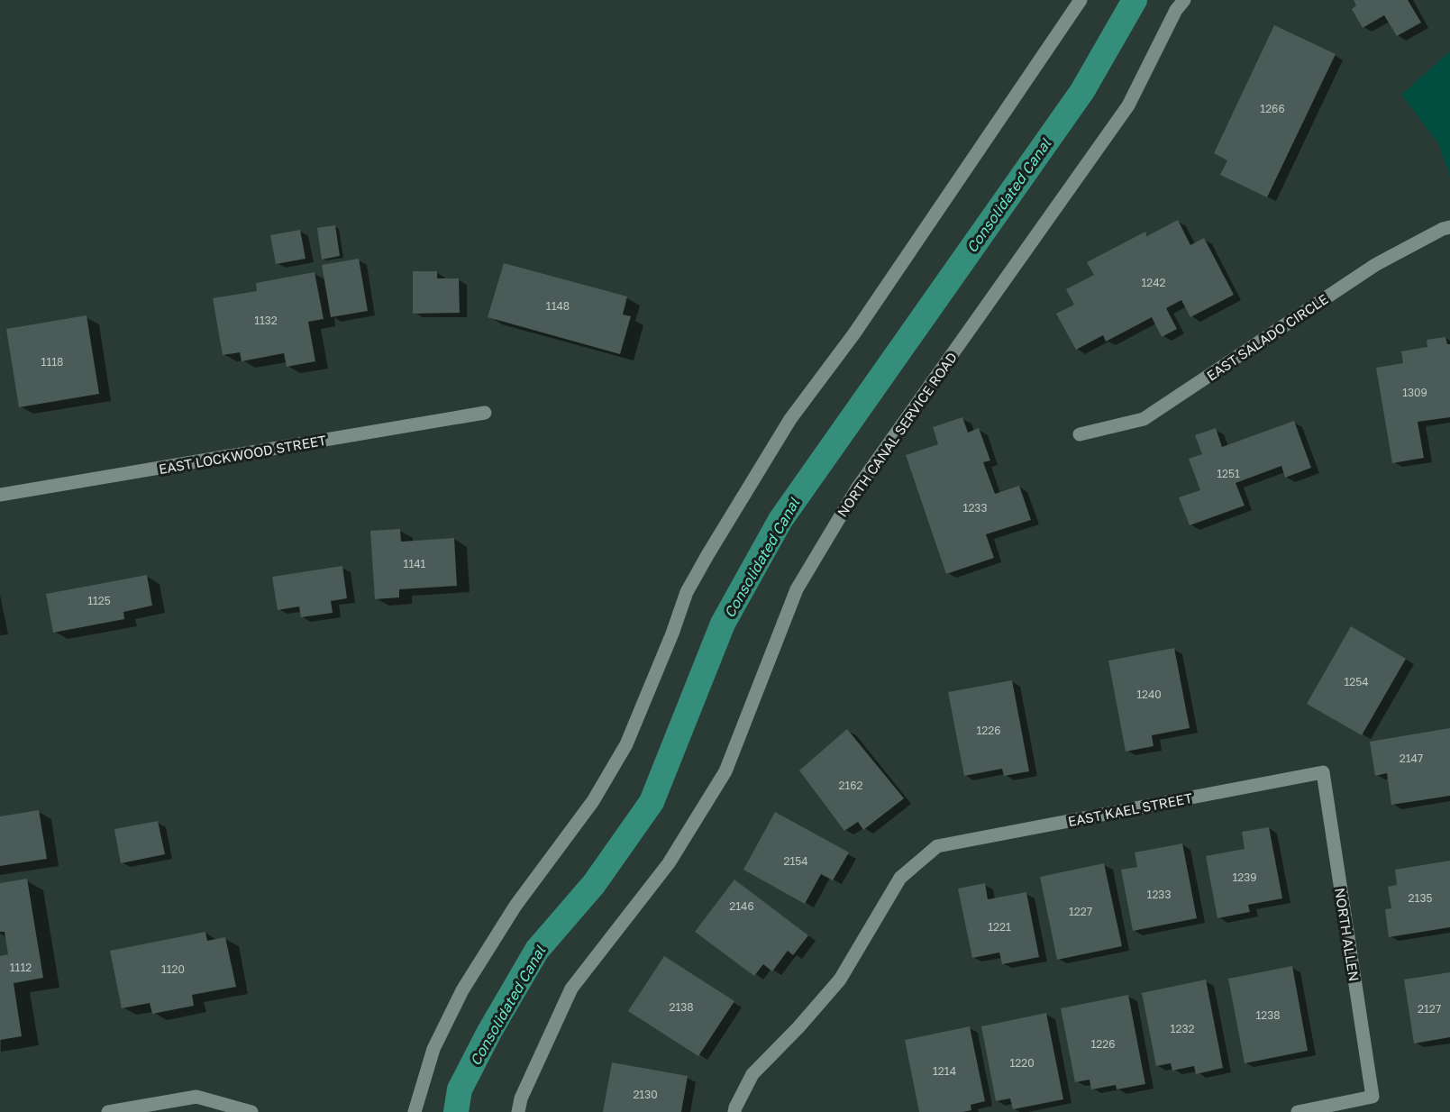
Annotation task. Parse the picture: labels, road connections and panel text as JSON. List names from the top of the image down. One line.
{"streets":{"street":["EAST SALADO CIRCLE","NORTH CANAL SERVICE ROAD","EAST LOCKWOOD STREET","EAST KAEL STREET","NORTH ALLEN"]},"crossings":[["EAST KAEL STREET","NORTH ALLEN"]],"water":["Consolidated Canal"],"house_numbers":["1266","1242","1148","1132","1118","1309","1251","1233","1141","1125","1254","1240","1226","2147","2162","2154","1239","1233","2135","2146","1227","1221","1112","1120","2138","2127","1238","1232","1226","1220","1214","2130"]}
